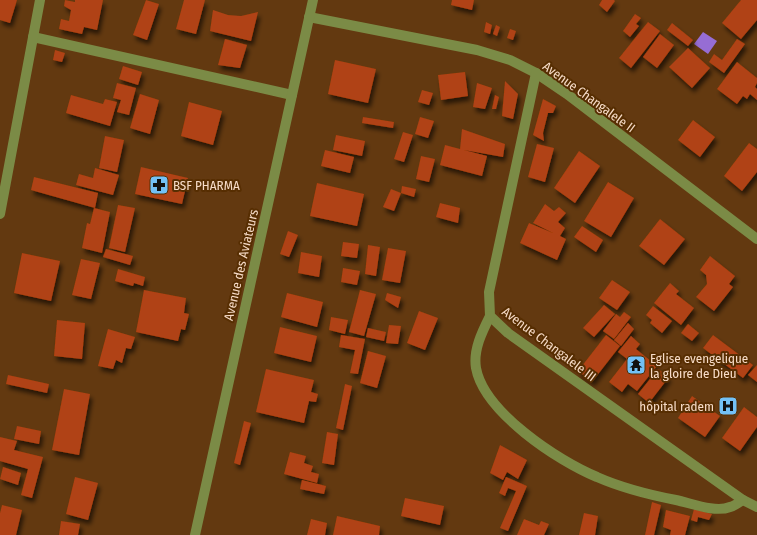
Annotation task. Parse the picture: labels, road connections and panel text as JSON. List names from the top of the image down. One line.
{"streets":{"street":["Avenue Changalele II","Avenue des Aviateurs","Avenue Changalele III"]},"crossings":[["Avenue Changalele II","Avenue des Aviateurs"],["Avenue Changalele II","Avenue Changalele III"]],"places":{"pharmacy":["BSF PHARMA"],"temple":["Eglise evengelique la gloire de Dieu"],"hospital":["hôpital radem"]}}
